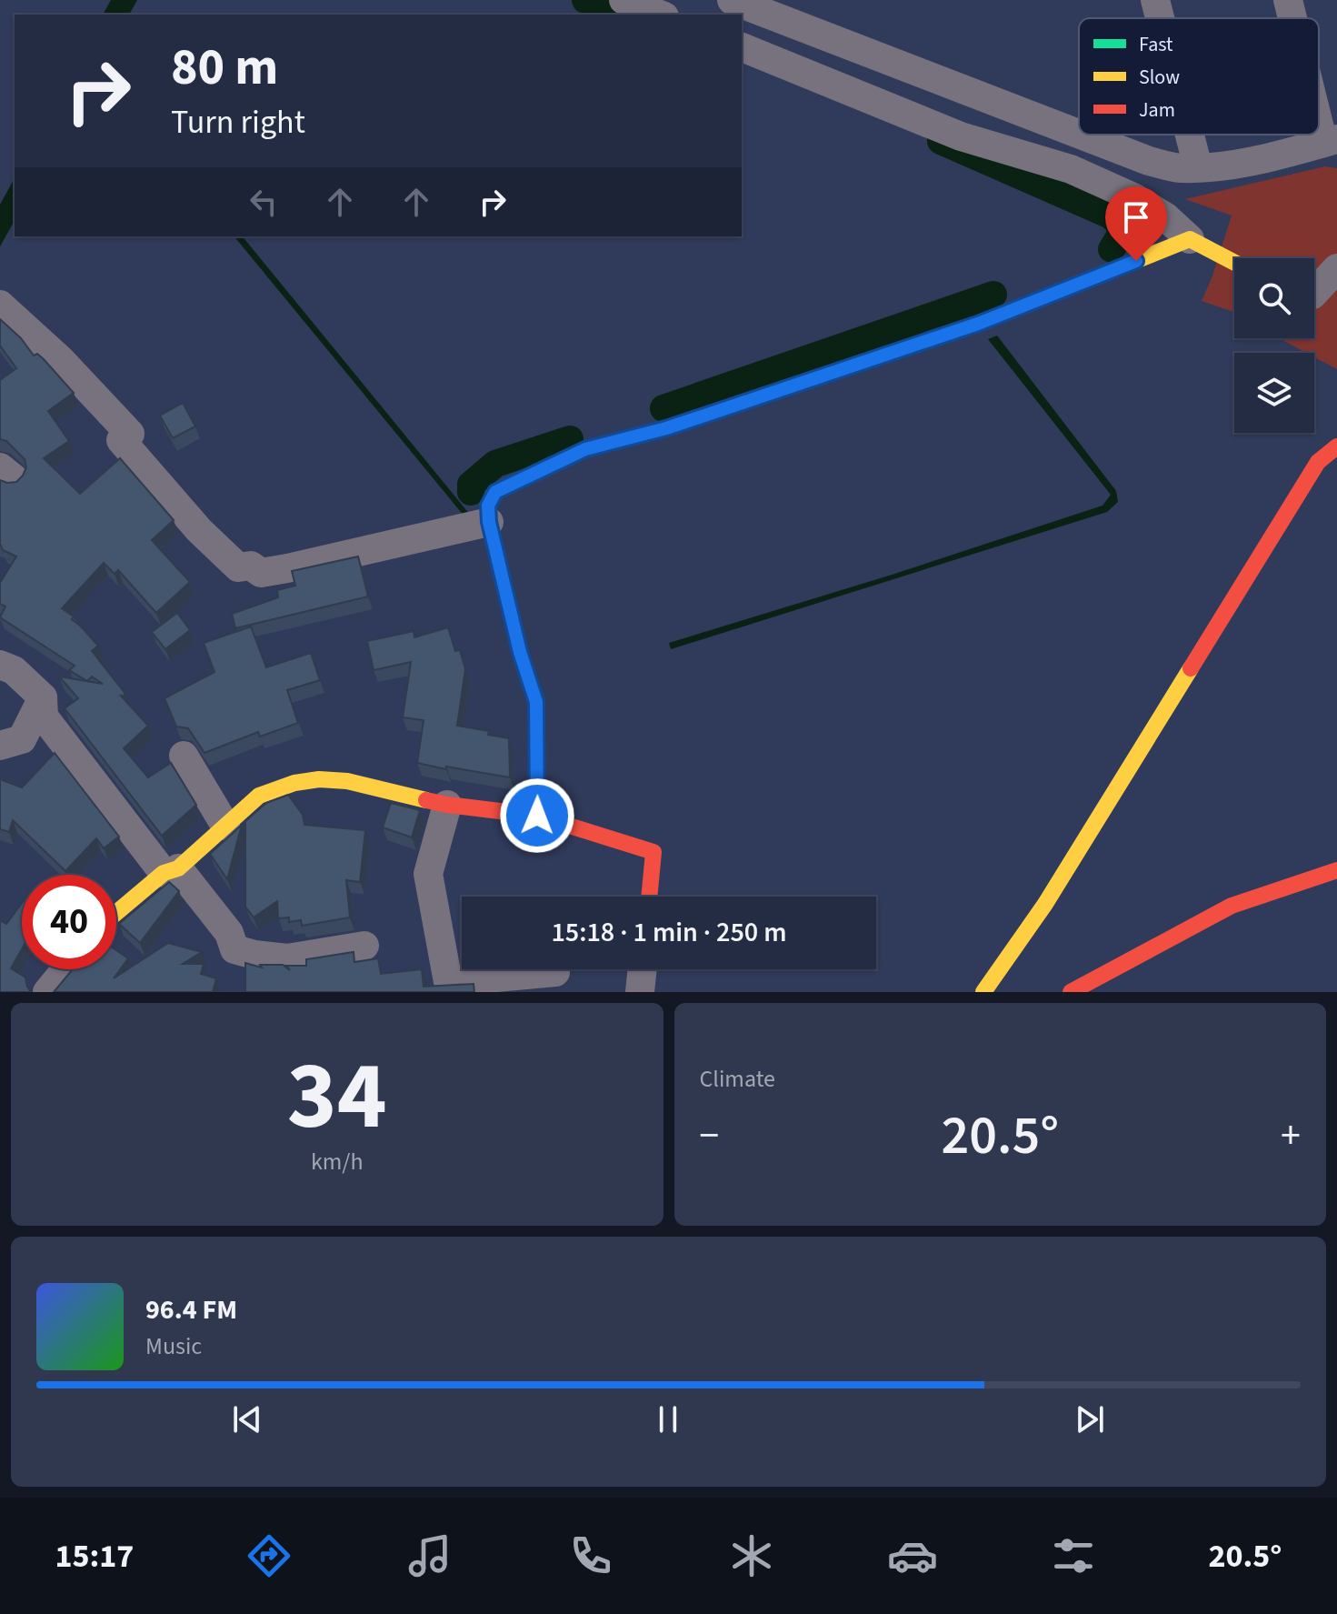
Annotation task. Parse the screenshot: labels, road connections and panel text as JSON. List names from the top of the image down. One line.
{"legend":["Fast","Slow","Jam"],"page":{"turn":["80 m","Turn right"],"limit":"40","trip":"15:18 · 1 min · 250 m","tile":[["34","km/h"],"Climate"],"heat":["−","20.5°","+"],"song":["96.4 FM","Music"],"tabs":["15:17","20.5°"]}}
